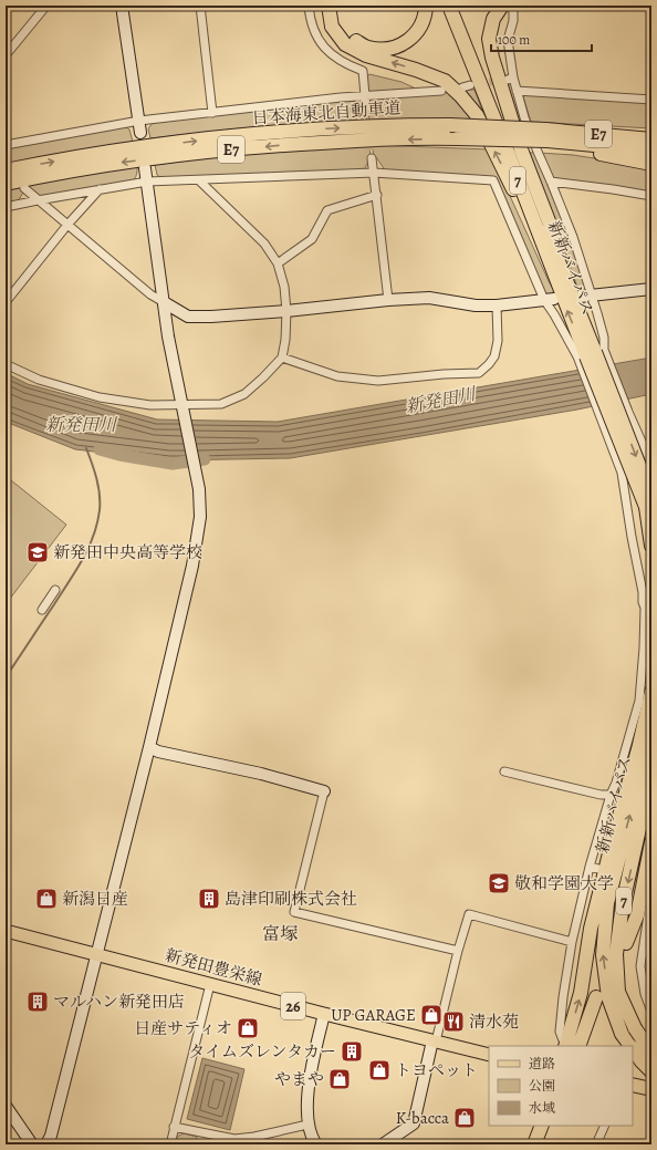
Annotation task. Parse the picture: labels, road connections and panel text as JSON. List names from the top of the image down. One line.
{"streets":{"highway":["日本海東北自動車道","E7","7","新新バイパス"],"main road":["新発田豊栄線","26"]},"districts":["富塚"],"water":["新発田川"],"places":{"school or university":["新発田中央高等学校","敬和学園大学"],"shop":["新潟日産","UP GARAGE","日産サティオ","トヨペット","やまや","K-bacca"],"building":["島津印刷株式会社","マルハン新発田店","タイムズレンタカー"],"restaurant":["清水苑"]},"legend":["道路","公園","水域"],"scale_bar":"100 m"}
